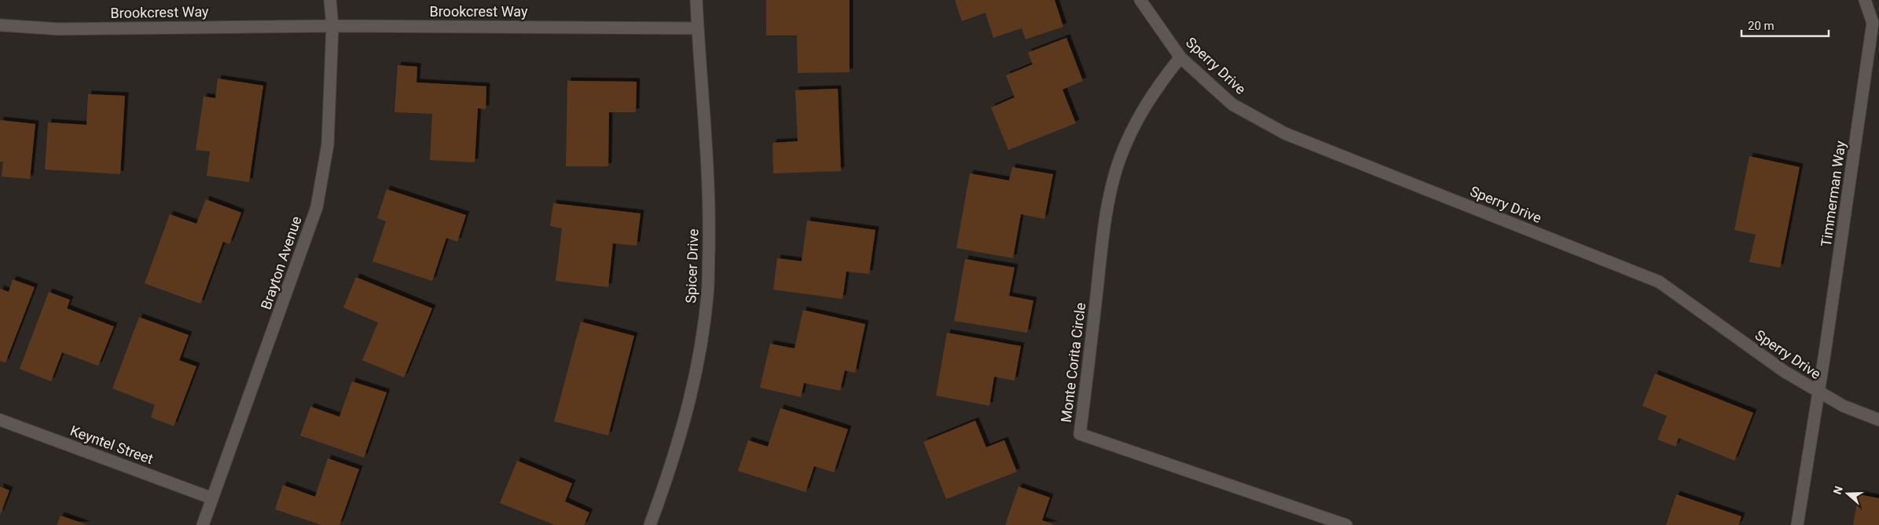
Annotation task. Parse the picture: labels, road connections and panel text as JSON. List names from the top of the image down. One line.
{"streets":{"street":["Brookcrest Way","Sperry Drive","Timmerman Way","Brayton Avenue","Spicer Drive","Monte Corita Circle","Keyntel Street"]},"crossings":[["Brookcrest Way","Brayton Avenue"],["Brookcrest Way","Spicer Drive"],["Sperry Drive","Timmerman Way"],["Sperry Drive","Monte Corita Circle"],["Brayton Avenue","Keyntel Street"]],"scale_bar":"20 m","north":"left"}
